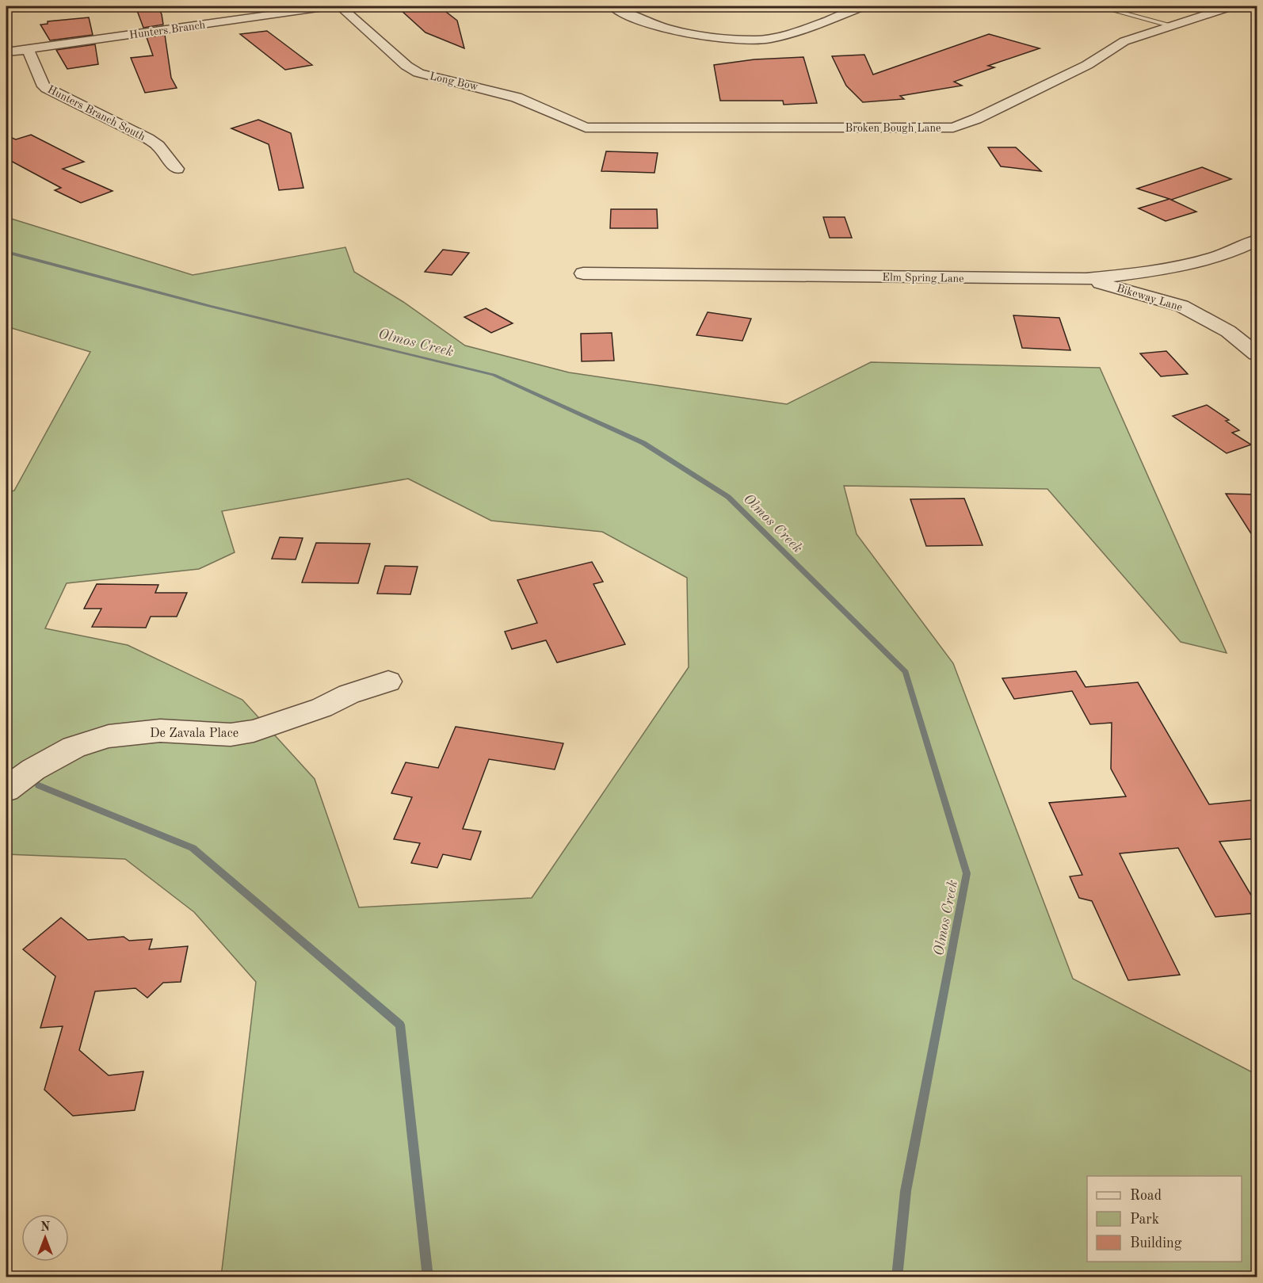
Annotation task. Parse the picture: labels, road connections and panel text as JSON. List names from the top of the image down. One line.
{"streets":{"street":["Hunters Branch","Long Bow","Hunters Branch South","Broken Bough Lane","Elm Spring Lane","Bikeway Lane","De Zavala Place"]},"crossings":[["Hunters Branch","Hunters Branch South"],["Long Bow","Broken Bough Lane"],["Elm Spring Lane","Bikeway Lane"]],"water":["Olmos Creek"],"legend":["Road","Park","Building"],"north":"top"}
